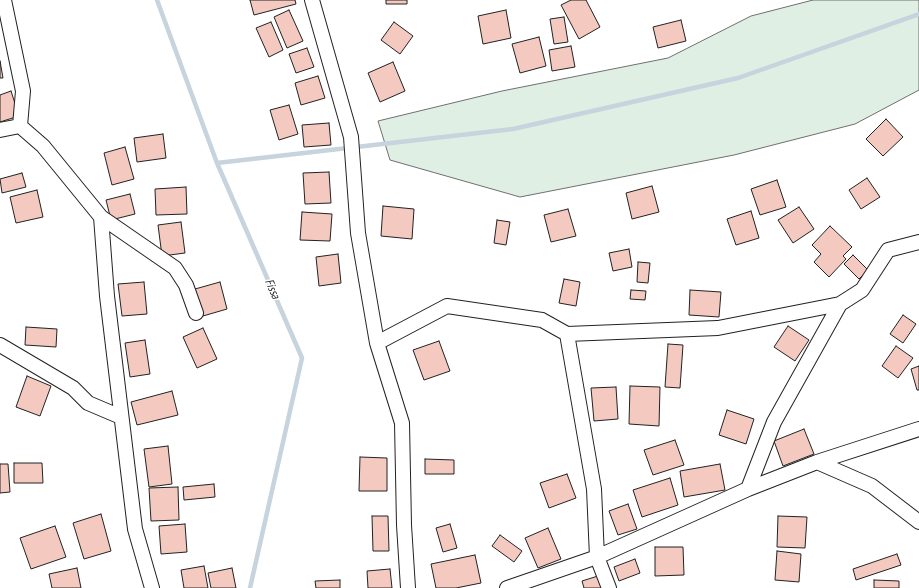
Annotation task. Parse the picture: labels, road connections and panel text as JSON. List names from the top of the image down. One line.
{"water":["Fissa"]}
